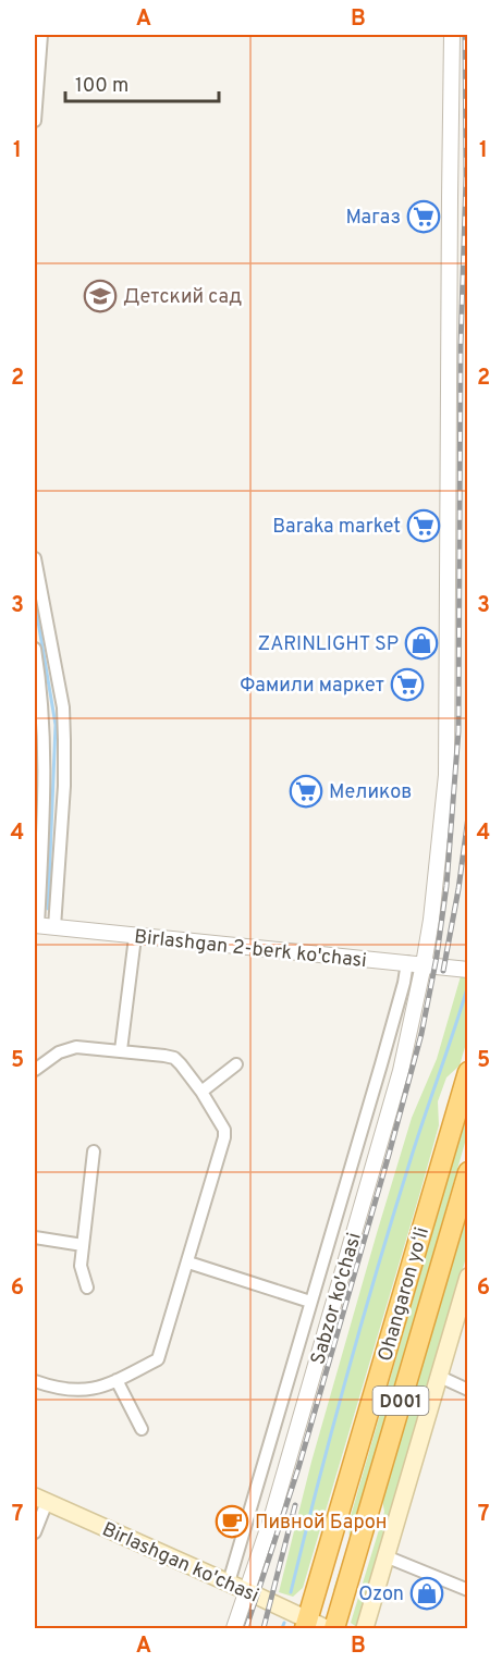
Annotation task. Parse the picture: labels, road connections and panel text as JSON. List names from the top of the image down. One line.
{"streets":{"highway":["Ohangaron yoʻli","D001"],"main road":["Birlashgan ko'chasi"],"street":["Birlashgan 2-berk ko'chasi","Sabzor ko'chasi"]},"crossings":[["Birlashgan 2-berk ko'chasi","Sabzor ko'chasi"],["Ohangaron yoʻli","Birlashgan ko'chasi"],["Sabzor ko'chasi","Birlashgan ko'chasi"]],"places":{"supermarket":["Магаз","Baraka market","Фамили маркет","Меликов"],"school or university":["Детский сад"],"shop":["ZARINLIGHT SP","Ozon"],"cafe":["Пивной Барон"]},"scale_bar":"100 m","grid":{"columns":["A","B"],"rows":["1","2","3","4","5","6","7"]}}
